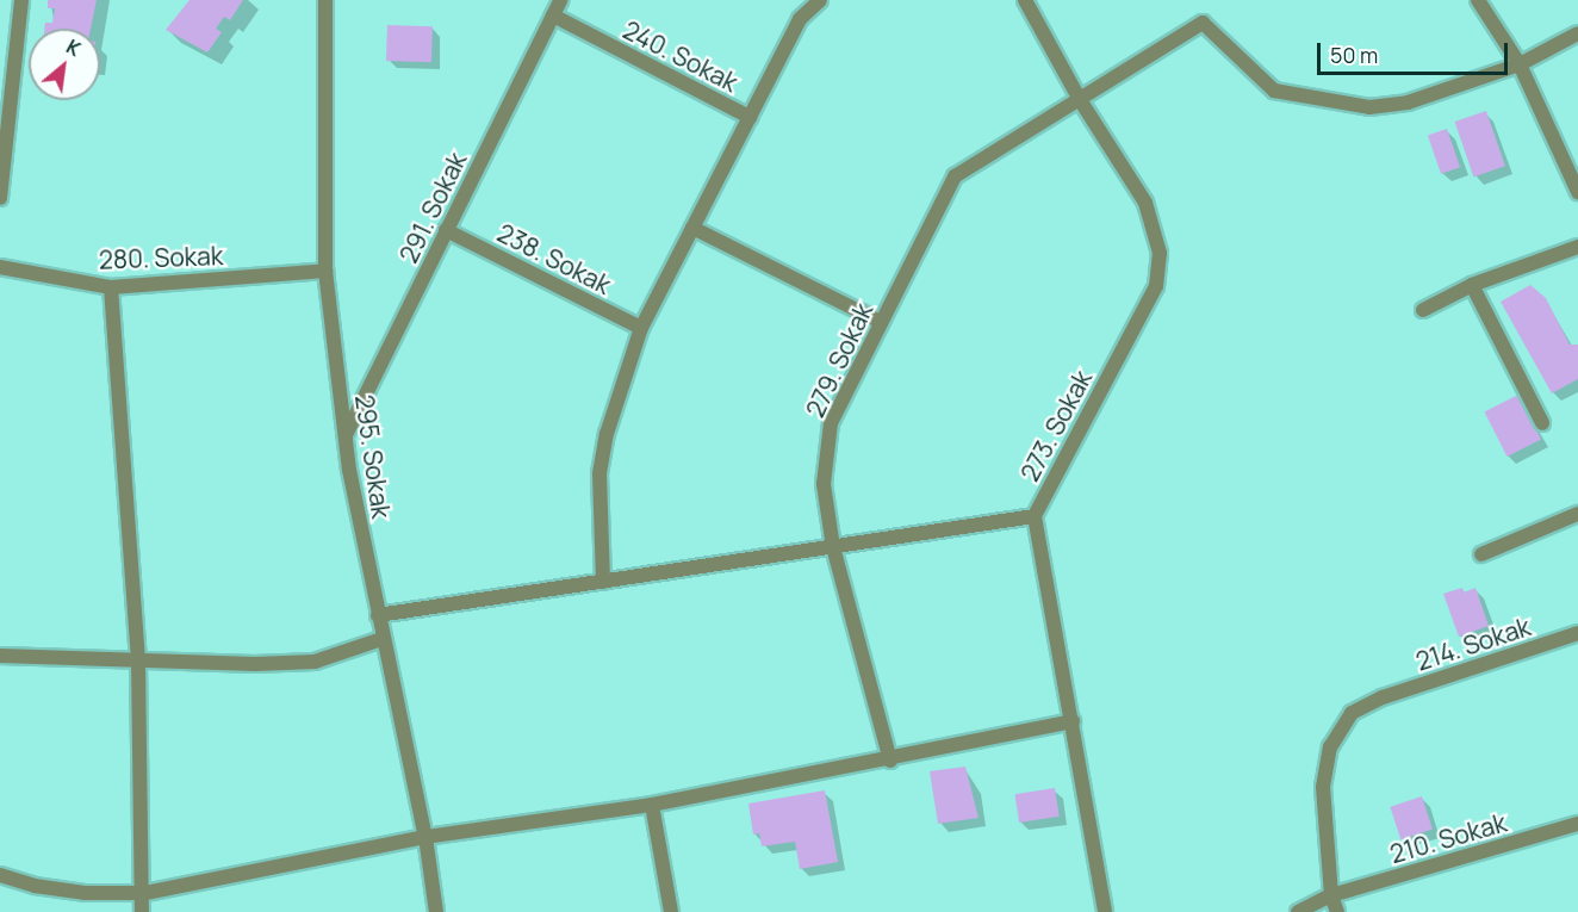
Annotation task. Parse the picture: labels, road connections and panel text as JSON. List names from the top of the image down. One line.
{"streets":{"street":["240. Sokak","291. Sokak","280. Sokak","238. Sokak","279. Sokak","273. Sokak","295. Sokak","214. Sokak","210. Sokak"]},"crossings":[["240. Sokak","291. Sokak"],["291. Sokak","238. Sokak"],["291. Sokak","295. Sokak"],["280. Sokak","295. Sokak"],["279. Sokak","273. Sokak"],["214. Sokak","210. Sokak"]],"scale_bar":"50 m","north":"top right"}
